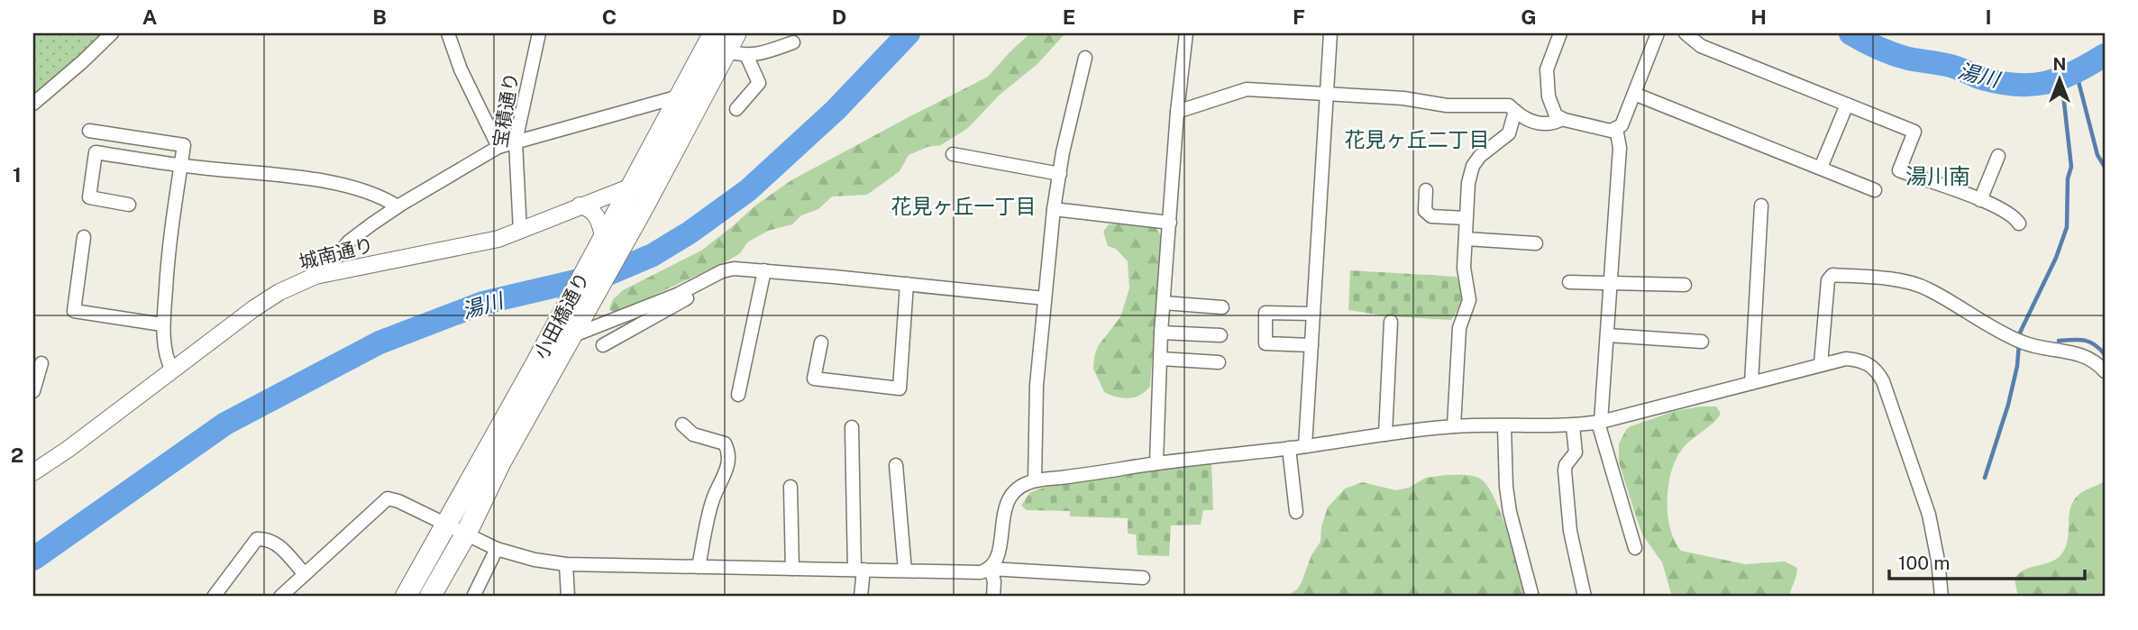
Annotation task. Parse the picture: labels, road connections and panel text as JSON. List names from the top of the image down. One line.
{"streets":{"main road":["小田橋通り"],"street":["宝積通り","城南通り"]},"crossings":[["宝積通り","城南通り"],["城南通り","小田橋通り"]],"districts":["花見ヶ丘二丁目","湯川南","花見ヶ丘一丁目"],"water":["湯川"],"scale_bar":"100 m","north":"top","grid":{"columns":["A","B","C","D","E","F","G","H","I"],"rows":["1","2"]}}
